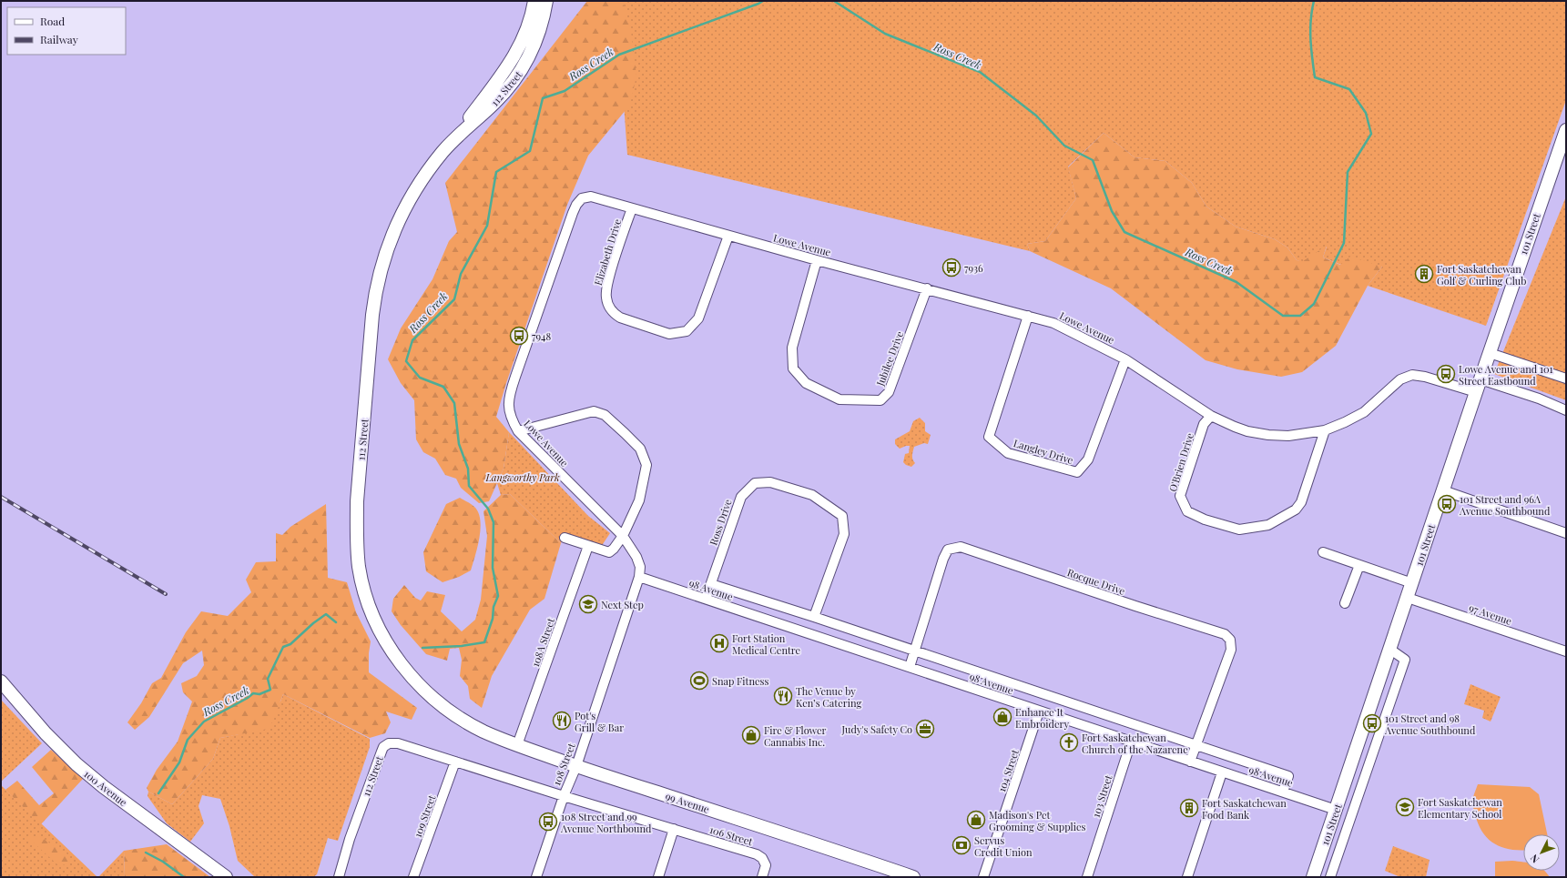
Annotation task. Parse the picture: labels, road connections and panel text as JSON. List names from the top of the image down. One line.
{"streets":{"main road":["112 Street","101 Street","100 Avenue","99 Avenue"],"street":["Lowe Avenue","Elizabeth Drive","Jubilee Drive","Langley Drive","O'Brien Drive","Ross Drive","Rocque Drive","98 Avenue","97 Avenue","108A Street","108 Street","104 Street","103 Street","109 Street","106 Street"]},"crossings":[["112 Street","99 Avenue"],["112 Street","109 Street"],["101 Street","Lowe Avenue"],["101 Street","98 Avenue"],["101 Street","97 Avenue"],["Lowe Avenue","Elizabeth Drive"],["Lowe Avenue","Jubilee Drive"],["Lowe Avenue","Langley Drive"],["Lowe Avenue","O'Brien Drive"],["Lowe Avenue","98 Avenue"],["Lowe Avenue","108 Street"],["Ross Drive","98 Avenue"],["Rocque Drive","98 Avenue"],["98 Avenue","108 Street"],["98 Avenue","104 Street"],["98 Avenue","103 Street"],["108A Street","99 Avenue"],["108 Street","99 Avenue"]],"water":["Ross Creek"],"parks":["Langworthy Park"],"places":{"bus stop":["7936","7948","Lowe Avenue and 101 Street Eastbound","101 Street and 96A Avenue Southbound","101 Street and 98 Avenue Southbound","108 Street and 99 Avenue Northbound"],"building":["Fort Saskatchewan Golf & Curling Club","Fort Saskatchewan Food Bank"],"school or university":["Next Step","Fort Saskatchewan Elementary School"],"hospital":["Fort Station Medical Centre"],"sports":["Snap Fitness"],"restaurant":["The Venue by Ken’s Catering","Pot's Grill & Bar"],"shop":["Enhance It Embroidery","Fire & Flower Cannabis Inc.","Madison's Pet Grooming & Supplies"],"office":["Judy's Safety Co"],"church":["Fort Saskatchewan Church of the Nazarene"],"bank":["Servus Credit Union"]},"legend":["Road","Railway"],"north":"bottom left"}
